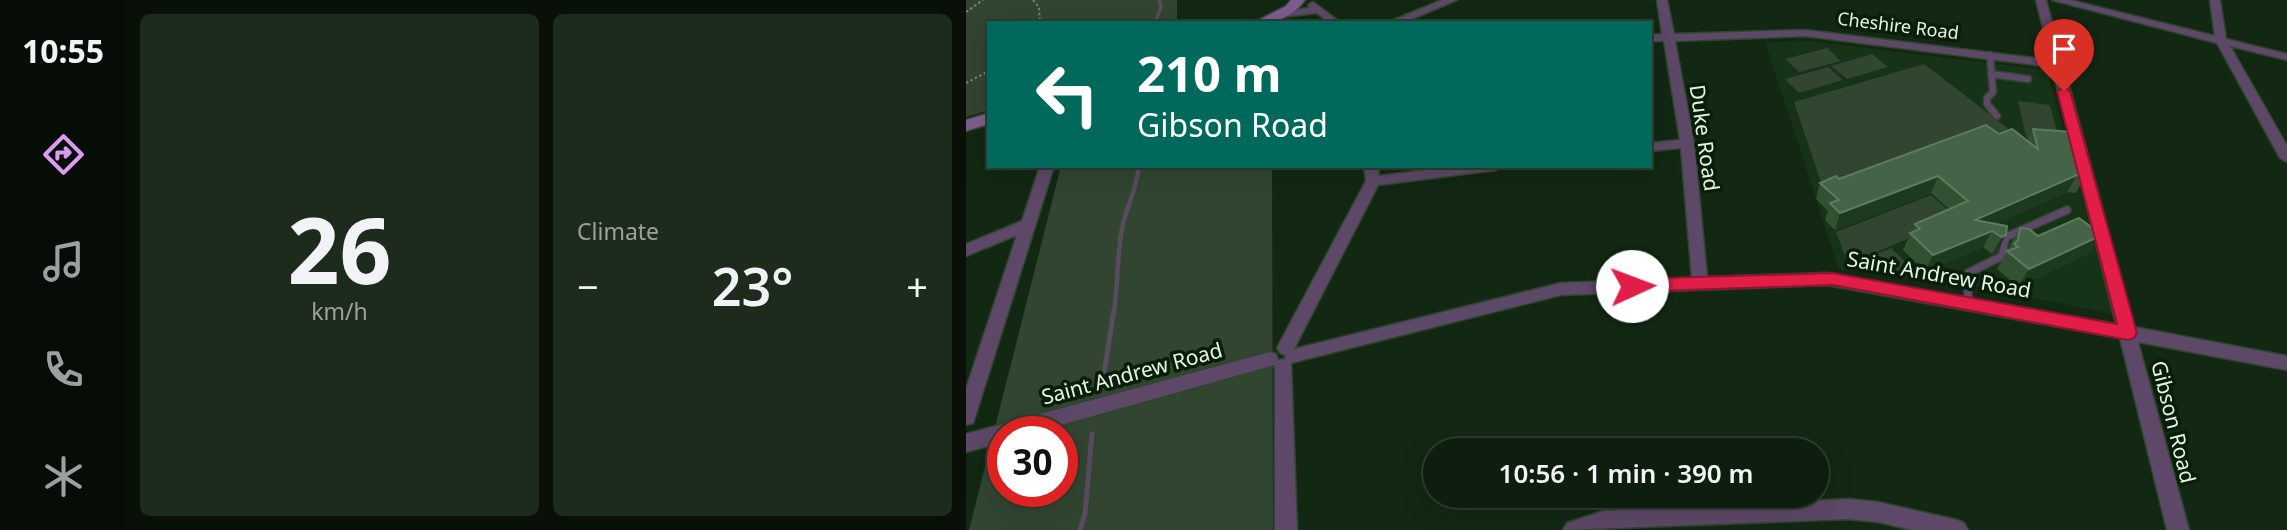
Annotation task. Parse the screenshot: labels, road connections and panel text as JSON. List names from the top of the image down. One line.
{"streets":{"street":["Cheshire Road","Duke Road","Saint Andrew Road","Gibson Road"]},"crossings":[["Cheshire Road","Duke Road"],["Cheshire Road","Gibson Road"],["Duke Road","Saint Andrew Road"],["Saint Andrew Road","Gibson Road"]],"page":{"tabs":"10:55","tile":[["26","km/h"],"Climate"],"turn":["210 m","Gibson Road"],"heat":["−","23°","+"],"limit":"30","trip":"10:56 · 1 min · 390 m"}}
